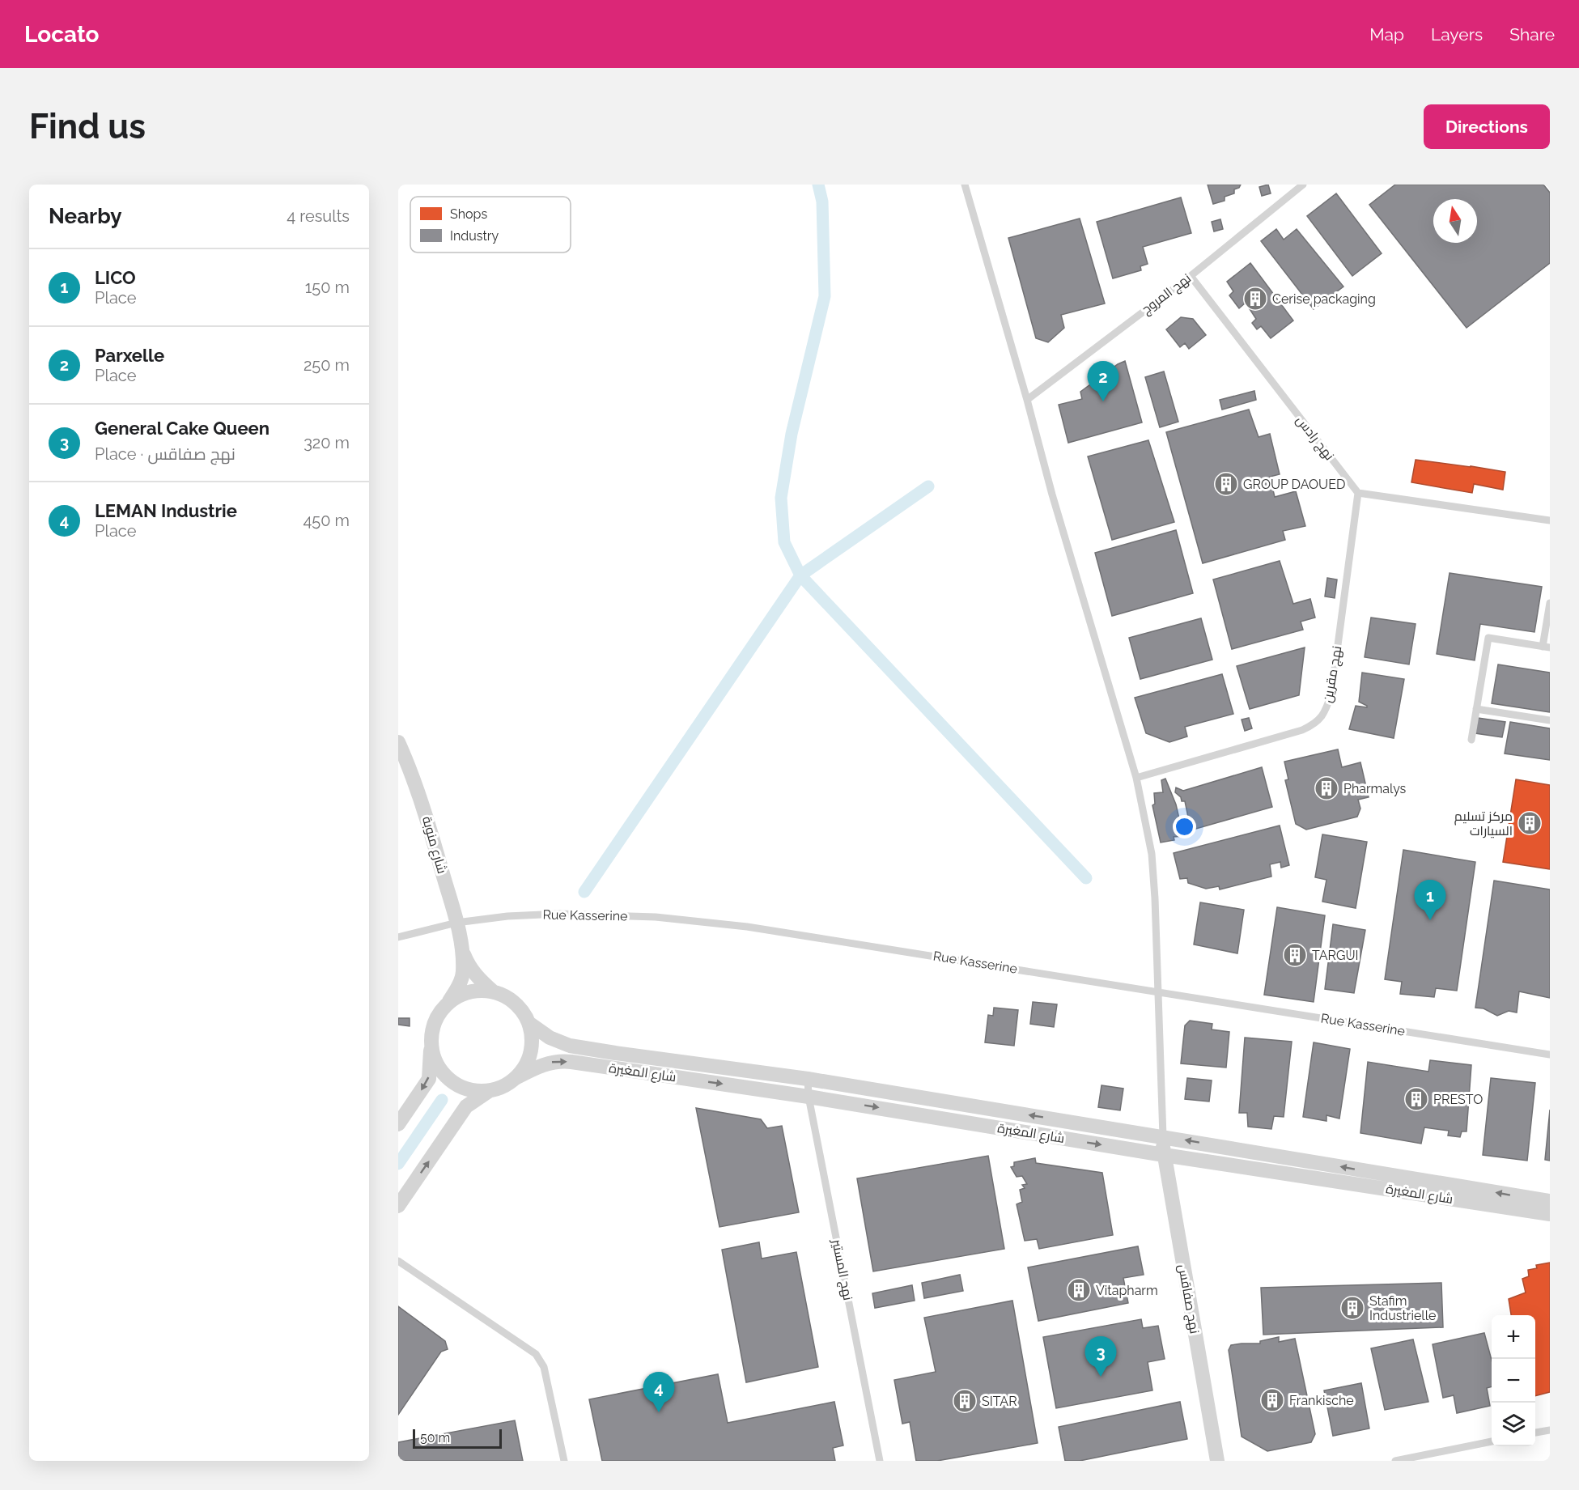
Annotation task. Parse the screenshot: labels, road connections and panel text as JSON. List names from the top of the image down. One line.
{"streets":{"street":["شارع منوبة","شارع المغيرة","نهج صفاقس"],"lane":["نهج المروج","نهج رادس","نهج مقرين","Rue Kasserine","نهج المستير"]},"crossings":[["نهج المروج","نهج رادس"],["نهج رادس","نهج مقرين"],["شارع منوبة","Rue Kasserine"],["شارع المغيرة","نهج المستير"],["شارع المغيرة","نهج صفاقس"]],"places":{"building":["Cerise packaging","GROUP DAOUED","Pharmalys","مركز تسليم السيارات","TARGUI","PRESTO","Vitapharm","Stafim Industrielle","Frankische","SITAR"]},"legend":["Shops","Industry"],"scale_bar":"50 m","north":"top","page":{"header":"Locato","nav":["Map","Layers","Share"],"buttons":"Directions","title":"Find us","heading":["Nearby","4 results"],"list":[{"mark":"1","name":"LICO","note":"Place","value":"150 m"},{"mark":"2","name":"Parxelle","note":"Place","value":"250 m"},{"mark":"3","name":"General Cake Queen","note":"Place · نهج صفاقس","value":"320 m"},{"mark":"4","name":"LEMAN Industrie","note":"Place","value":"450 m"}],"pins":["2","1","3","4"],"map_buttons":["+","−"],"scale":"50 m"}}
